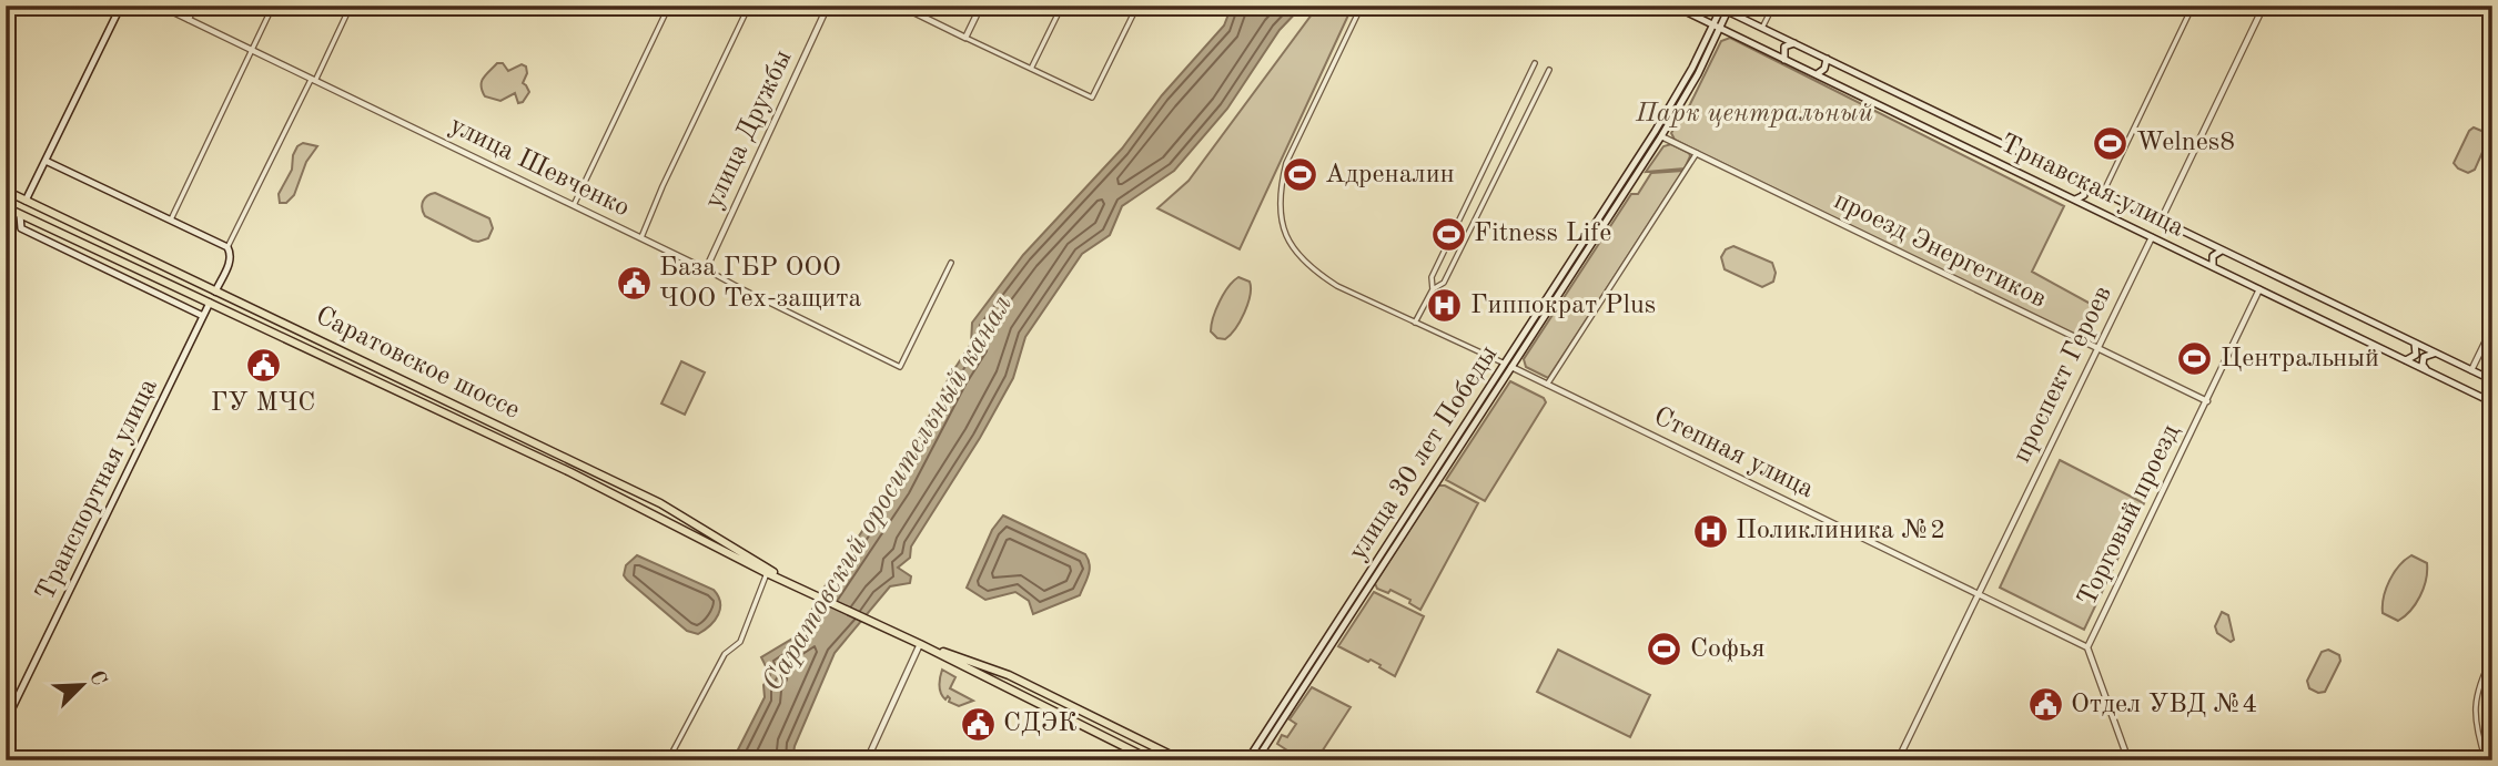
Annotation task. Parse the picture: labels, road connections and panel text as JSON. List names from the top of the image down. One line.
{"streets":{"main road":["Трнавская улица","Саратовское шоссе","проспект Героев","улица 30 лет Победы","Транспортная улица"],"street":["улица Дружбы","улица Шевченко","проезд Энергетиков","Степная улица","Торговый проезд"]},"crossings":[["улица Дружбы","улица Шевченко"],["Трнавская улица","проспект Героев"],["Трнавская улица","улица 30 лет Победы"],["Трнавская улица","Торговый проезд"],["проезд Энергетиков","проспект Героев"],["проезд Энергетиков","улица 30 лет Победы"],["проезд Энергетиков","Торговый проезд"],["Саратовское шоссе","Транспортная улица"],["проспект Героев","Степная улица"],["улица 30 лет Победы","Степная улица"],["Степная улица","Торговый проезд"]],"water":["Саратовский оросительный канал"],"parks":["Парк центральный"],"places":{"sports":["Welnes8","Адреналин","Fitness Life","Центральный","Софья"],"public building":["База ГБР ООО ЧОО Тех-защита","ГУ МЧС","Отдел УВД №4","СДЭК"],"hospital":["Гиппократ Plus","Поликлиника №2"]},"north":"top right"}
